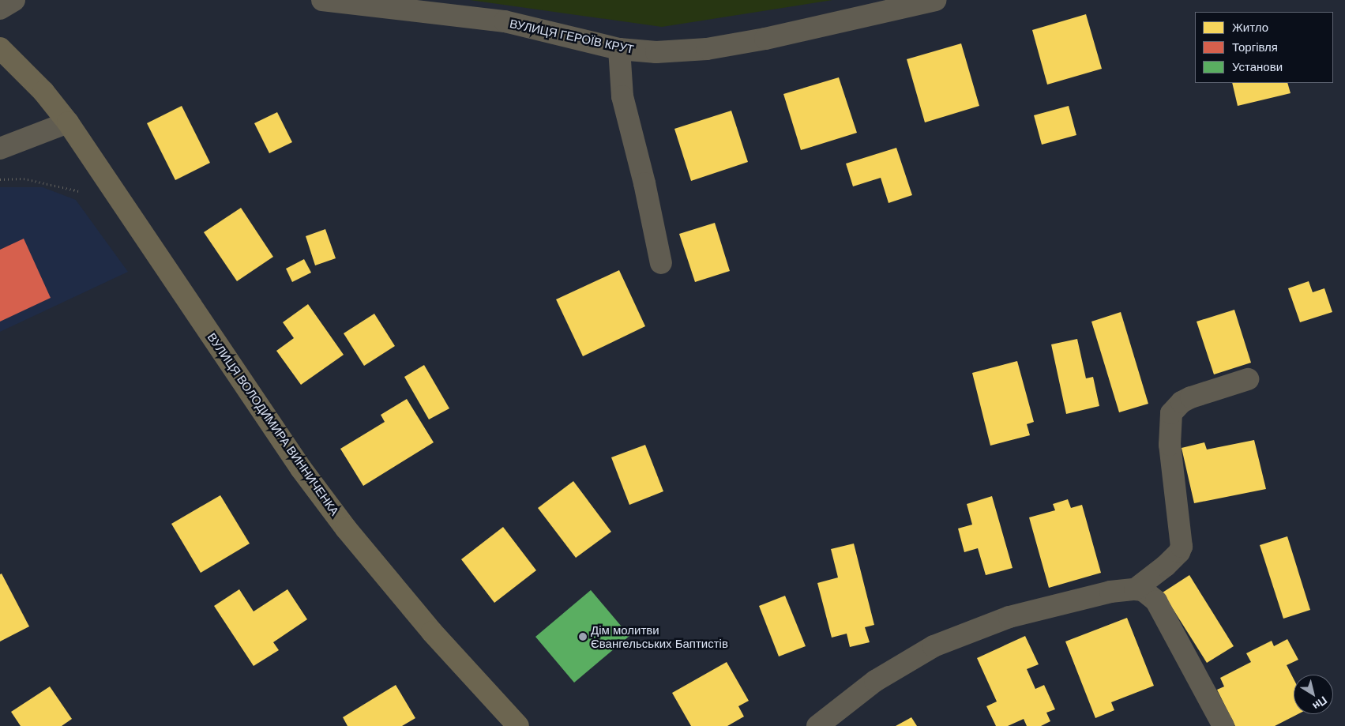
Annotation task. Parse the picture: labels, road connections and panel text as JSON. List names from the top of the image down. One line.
{"streets":{"main road":["ВУЛИЦЯ ВОЛОДИМИРА ВИННИЧЕНКА"],"street":["ВУЛИЦЯ ГЕРОЇВ КРУТ"]},"places":["Дім молитви Євангельських Баптистів"],"legend":["Житло","Торгівля","Установи"],"north":"bottom right"}
